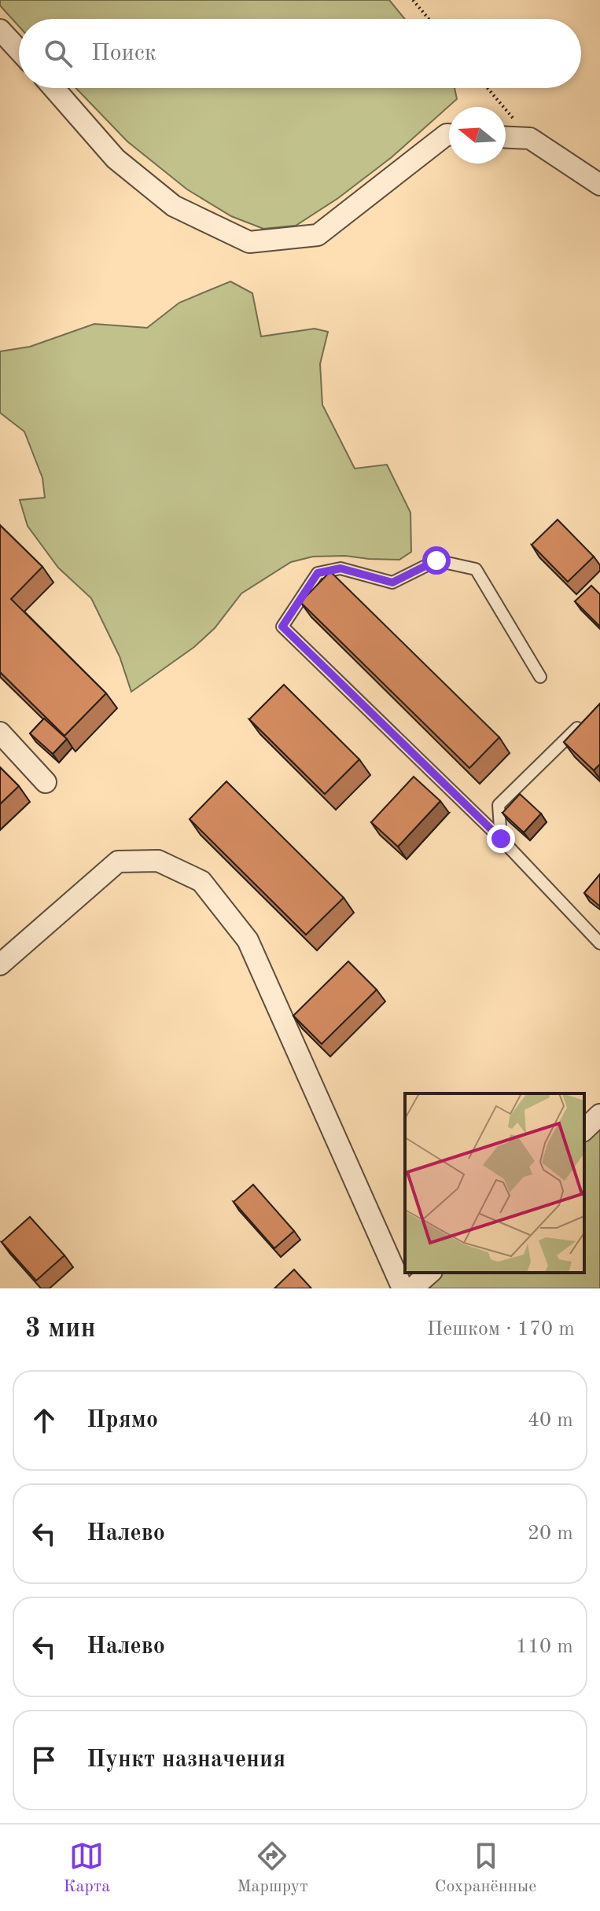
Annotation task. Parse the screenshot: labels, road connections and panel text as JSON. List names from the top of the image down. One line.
{"north":"left","page":{"search":"Поиск","heading":["3 мин","Пешком · 170 m"],"list":[["Прямо","40 m"],["Налево","20 m"],["Налево","110 m"],"Пункт назначения"],"nav":["Карта","Маршрут","Сохранённые"]}}
